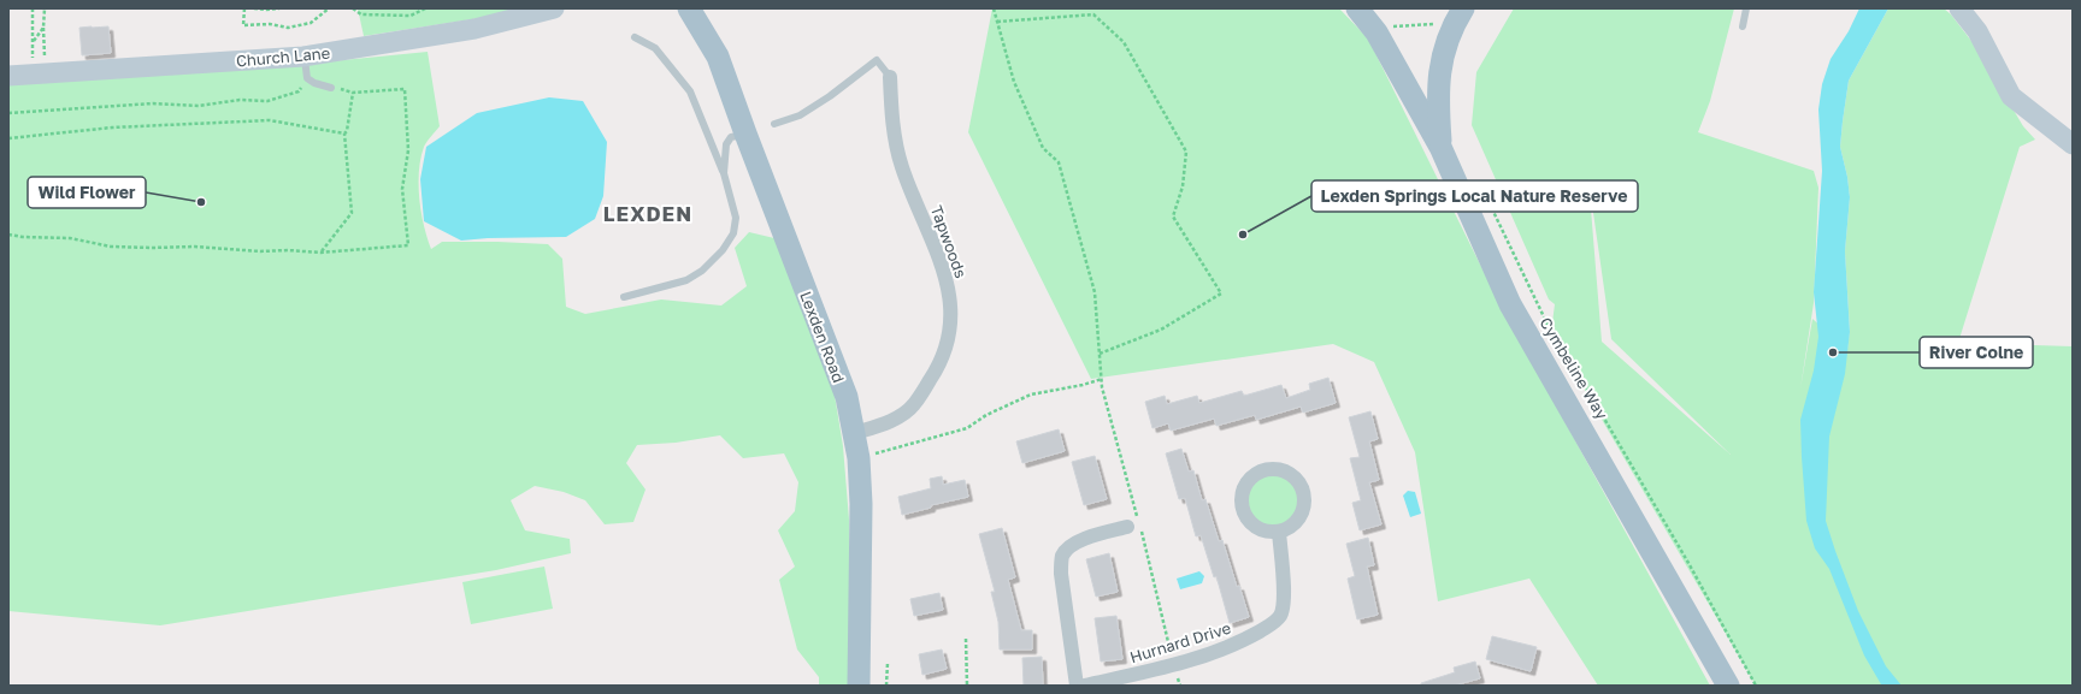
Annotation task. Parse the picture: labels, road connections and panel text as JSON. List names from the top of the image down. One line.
{"streets":{"main road":["Lexden Road","Cymbeline Way"],"street":["Church Lane","Tapwoods","Hurnard Drive"]},"crossings":[["Tapwoods","Lexden Road"]],"districts":["LEXDEN"],"places":["Wild Flower","Lexden Springs Local Nature Reserve","River Colne"]}
